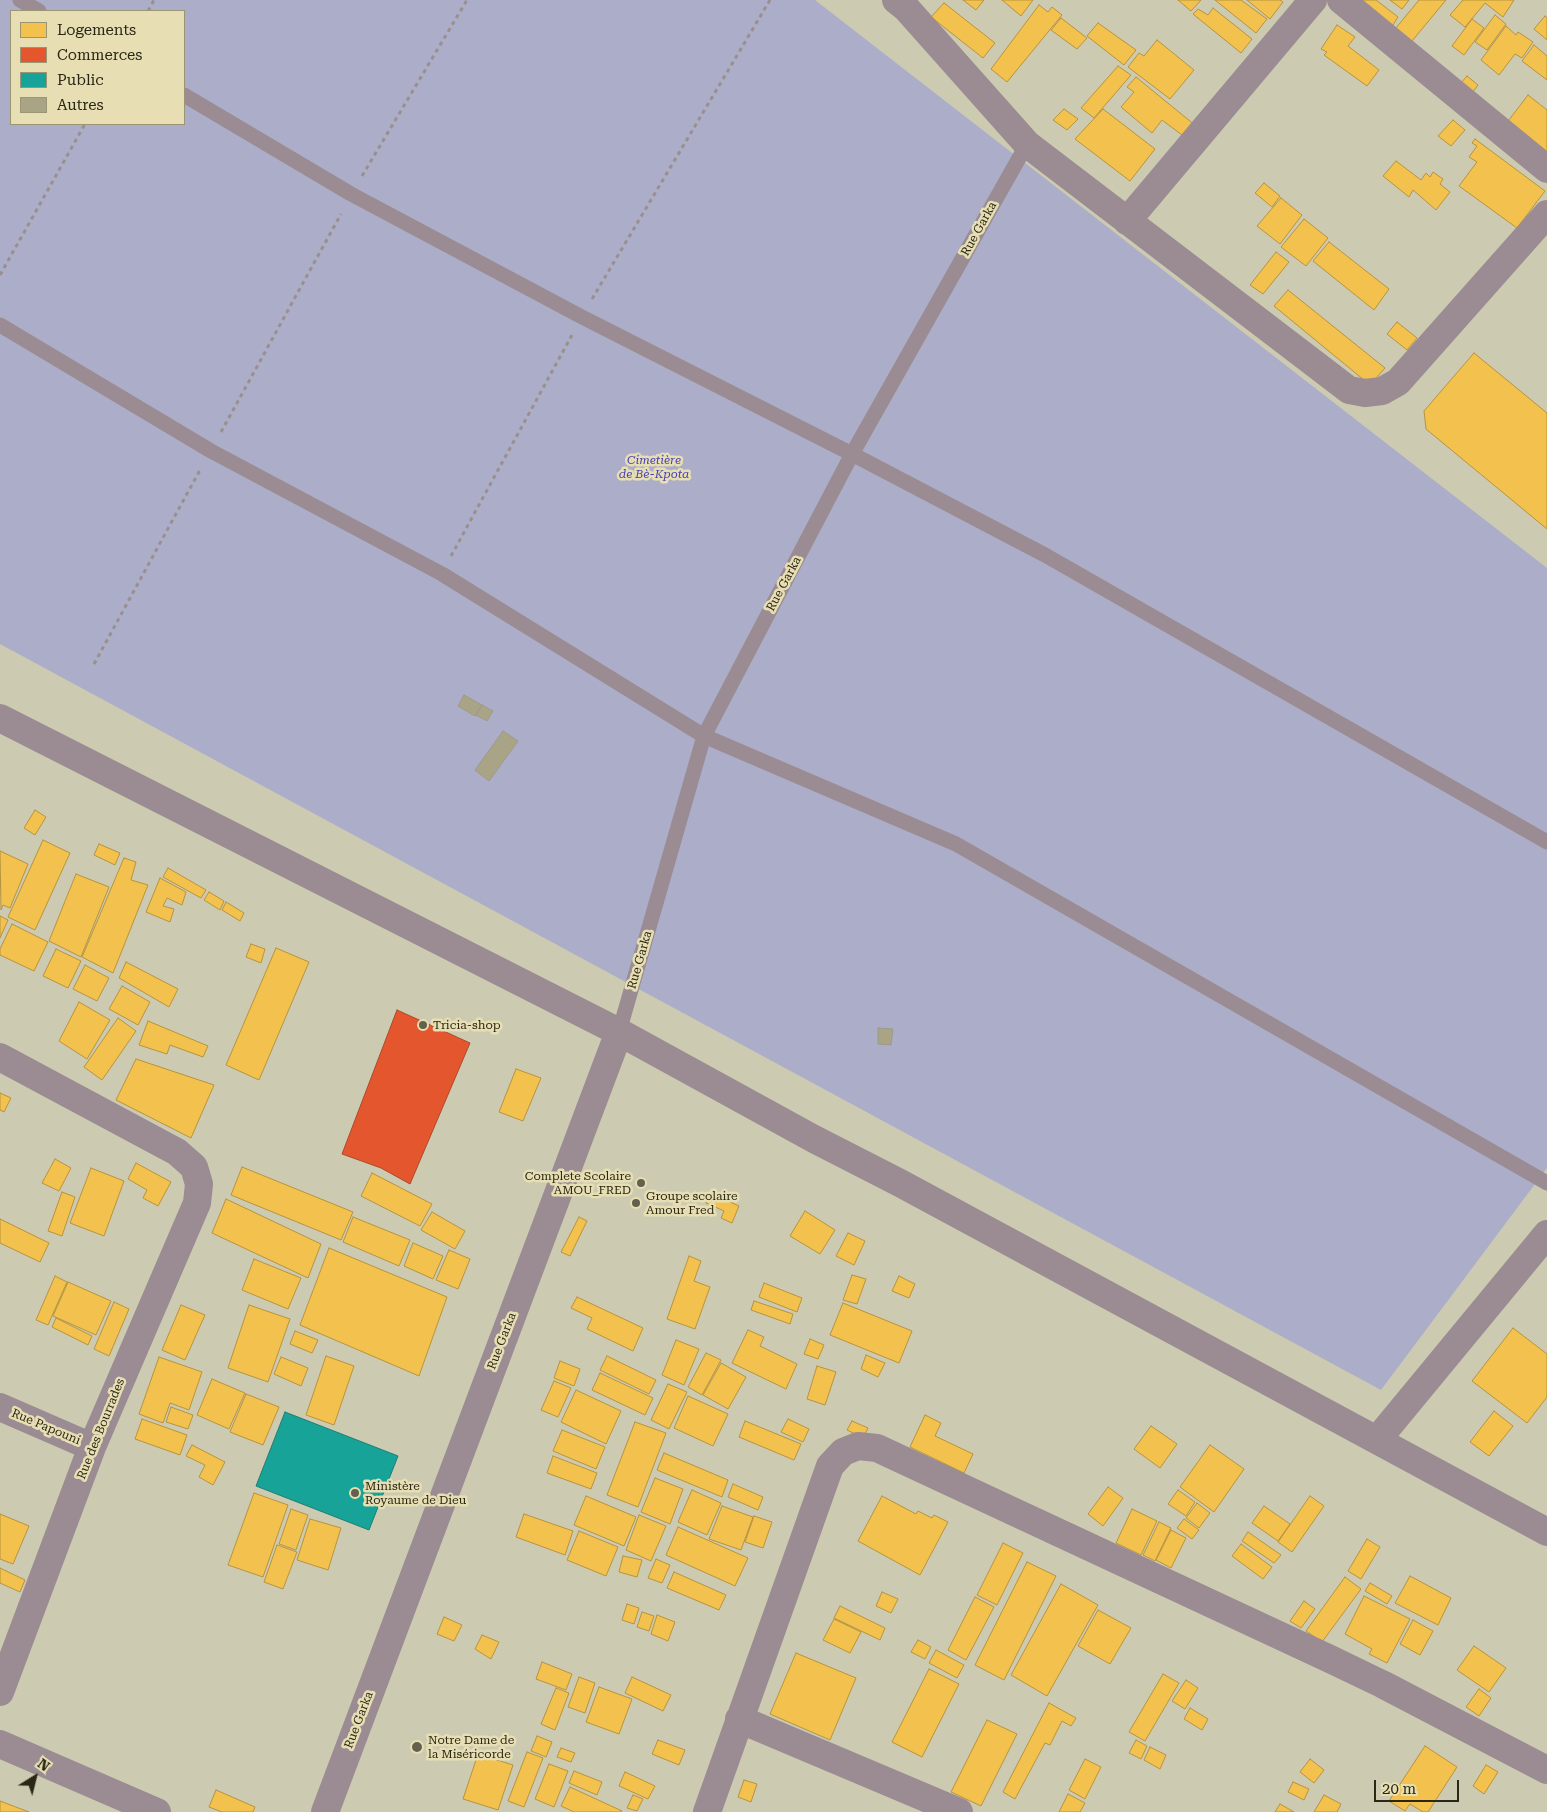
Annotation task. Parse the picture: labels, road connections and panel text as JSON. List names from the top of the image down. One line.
{"streets":{"street":["Rue Garka","Rue Papouni","Rue des Bourrades"]},"crossings":[["Rue Papouni","Rue des Bourrades"]],"parks":["Cimetière de Bè-Kpota"],"places":["Tricia-shop","Complete Scolaire AMOU_FRED","Groupe scolaire Amour Fred","Ministère Royaume de Dieu","Notre Dame de la Miséricorde"],"legend":["Logements","Commerces","Public","Autres"],"scale_bar":"20 m","north":"top right"}
